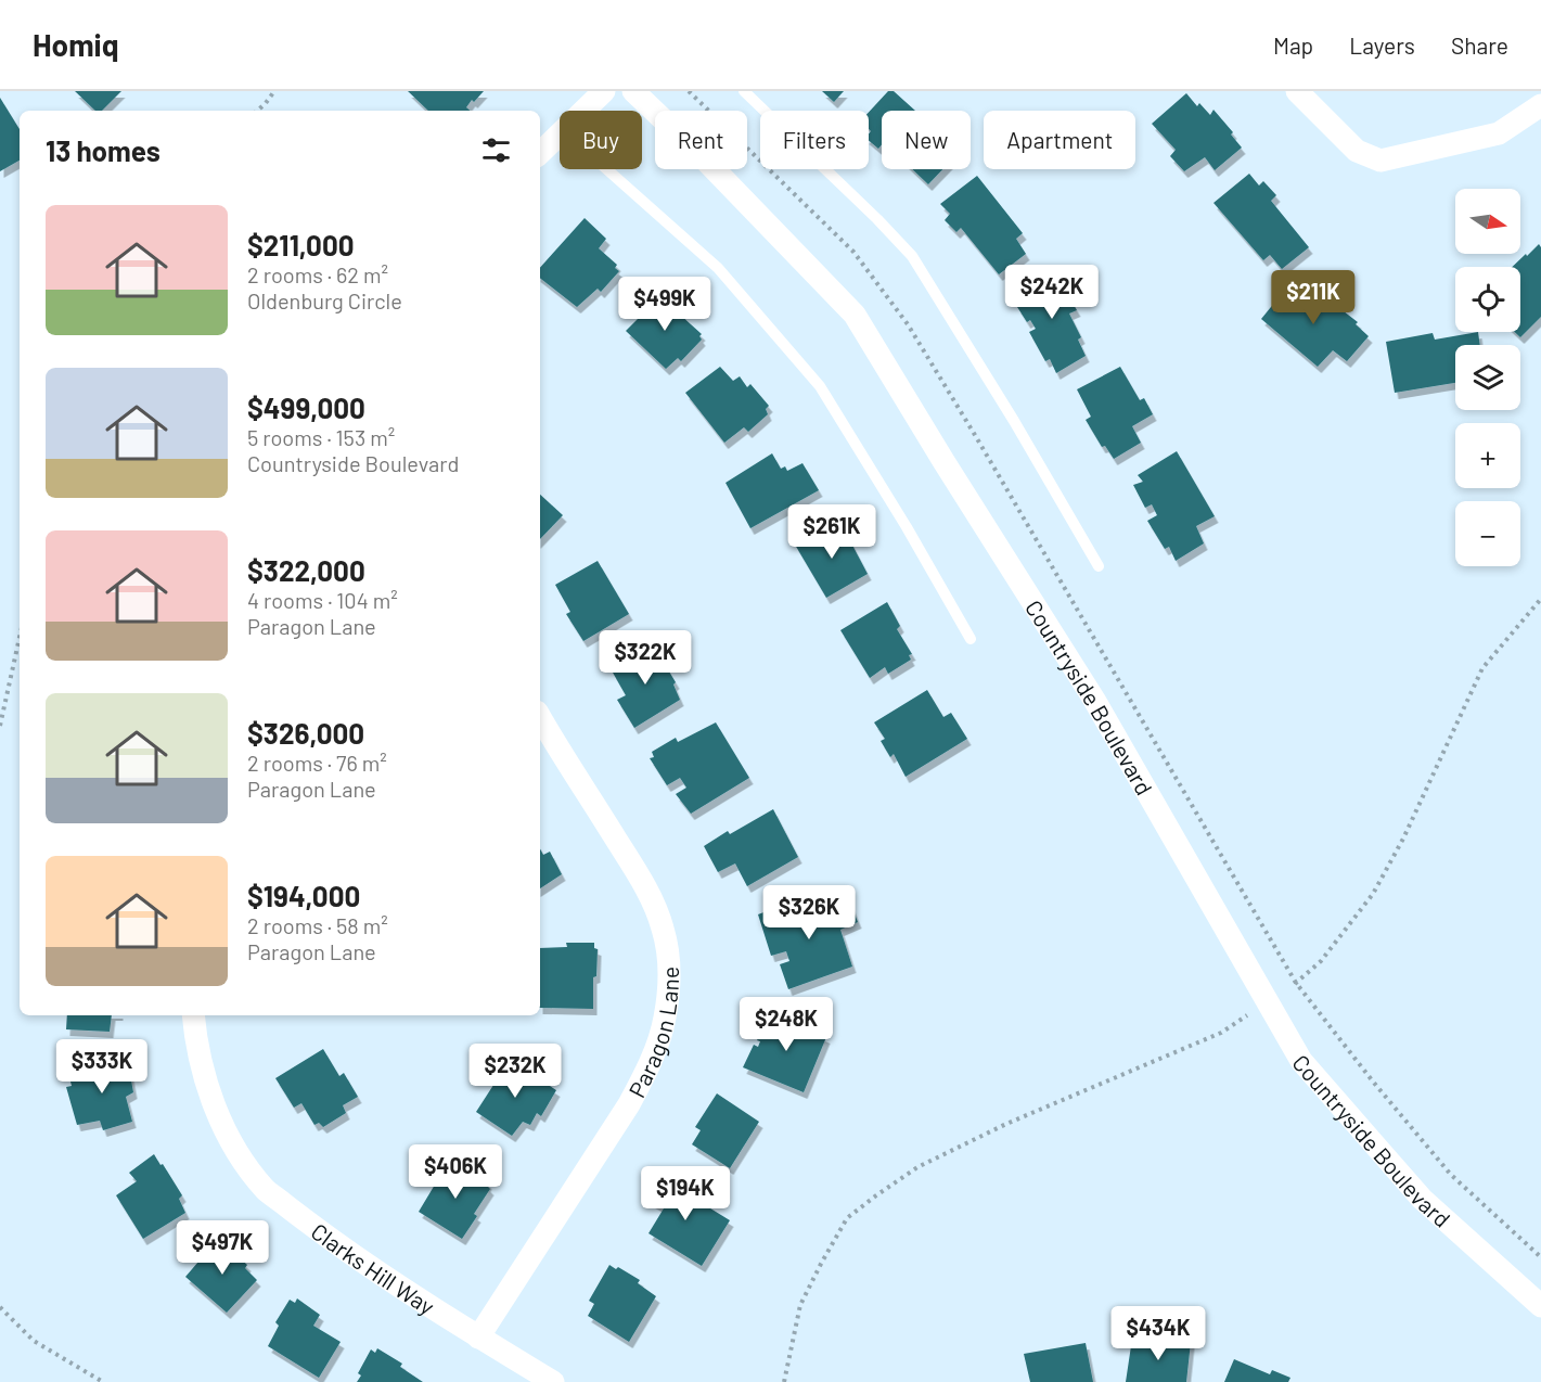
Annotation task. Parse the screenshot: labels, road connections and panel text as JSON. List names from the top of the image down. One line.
{"streets":{"street":["Countryside Boulevard","Paragon Lane","Clarks Hill Way"]},"crossings":[["Paragon Lane","Clarks Hill Way"]],"north":"right","page":{"header":"Homiq","nav":["Map","Layers","Share"],"chip":["Buy","Rent","Filters","New","Apartment"],"heading":"13 homes","map_buttons":["+","−"],"list":[{"name":"$211,000","note":"2 rooms · 62 m² · Oldenburg Circle"},{"name":"$499,000","note":"5 rooms · 153 m² · Countryside Boulevard"},{"name":"$322,000","note":"4 rooms · 104 m² · Paragon Lane"},{"name":"$326,000","note":"2 rooms · 76 m² · Paragon Lane"},{"name":"$194,000","note":"2 rooms · 58 m² · Paragon Lane"}],"price":["$242K","$211K","$499K","$261K","$322K","$326K","$248K","$333K","$232K","$406K","$194K","$497K","$434K"]}}
